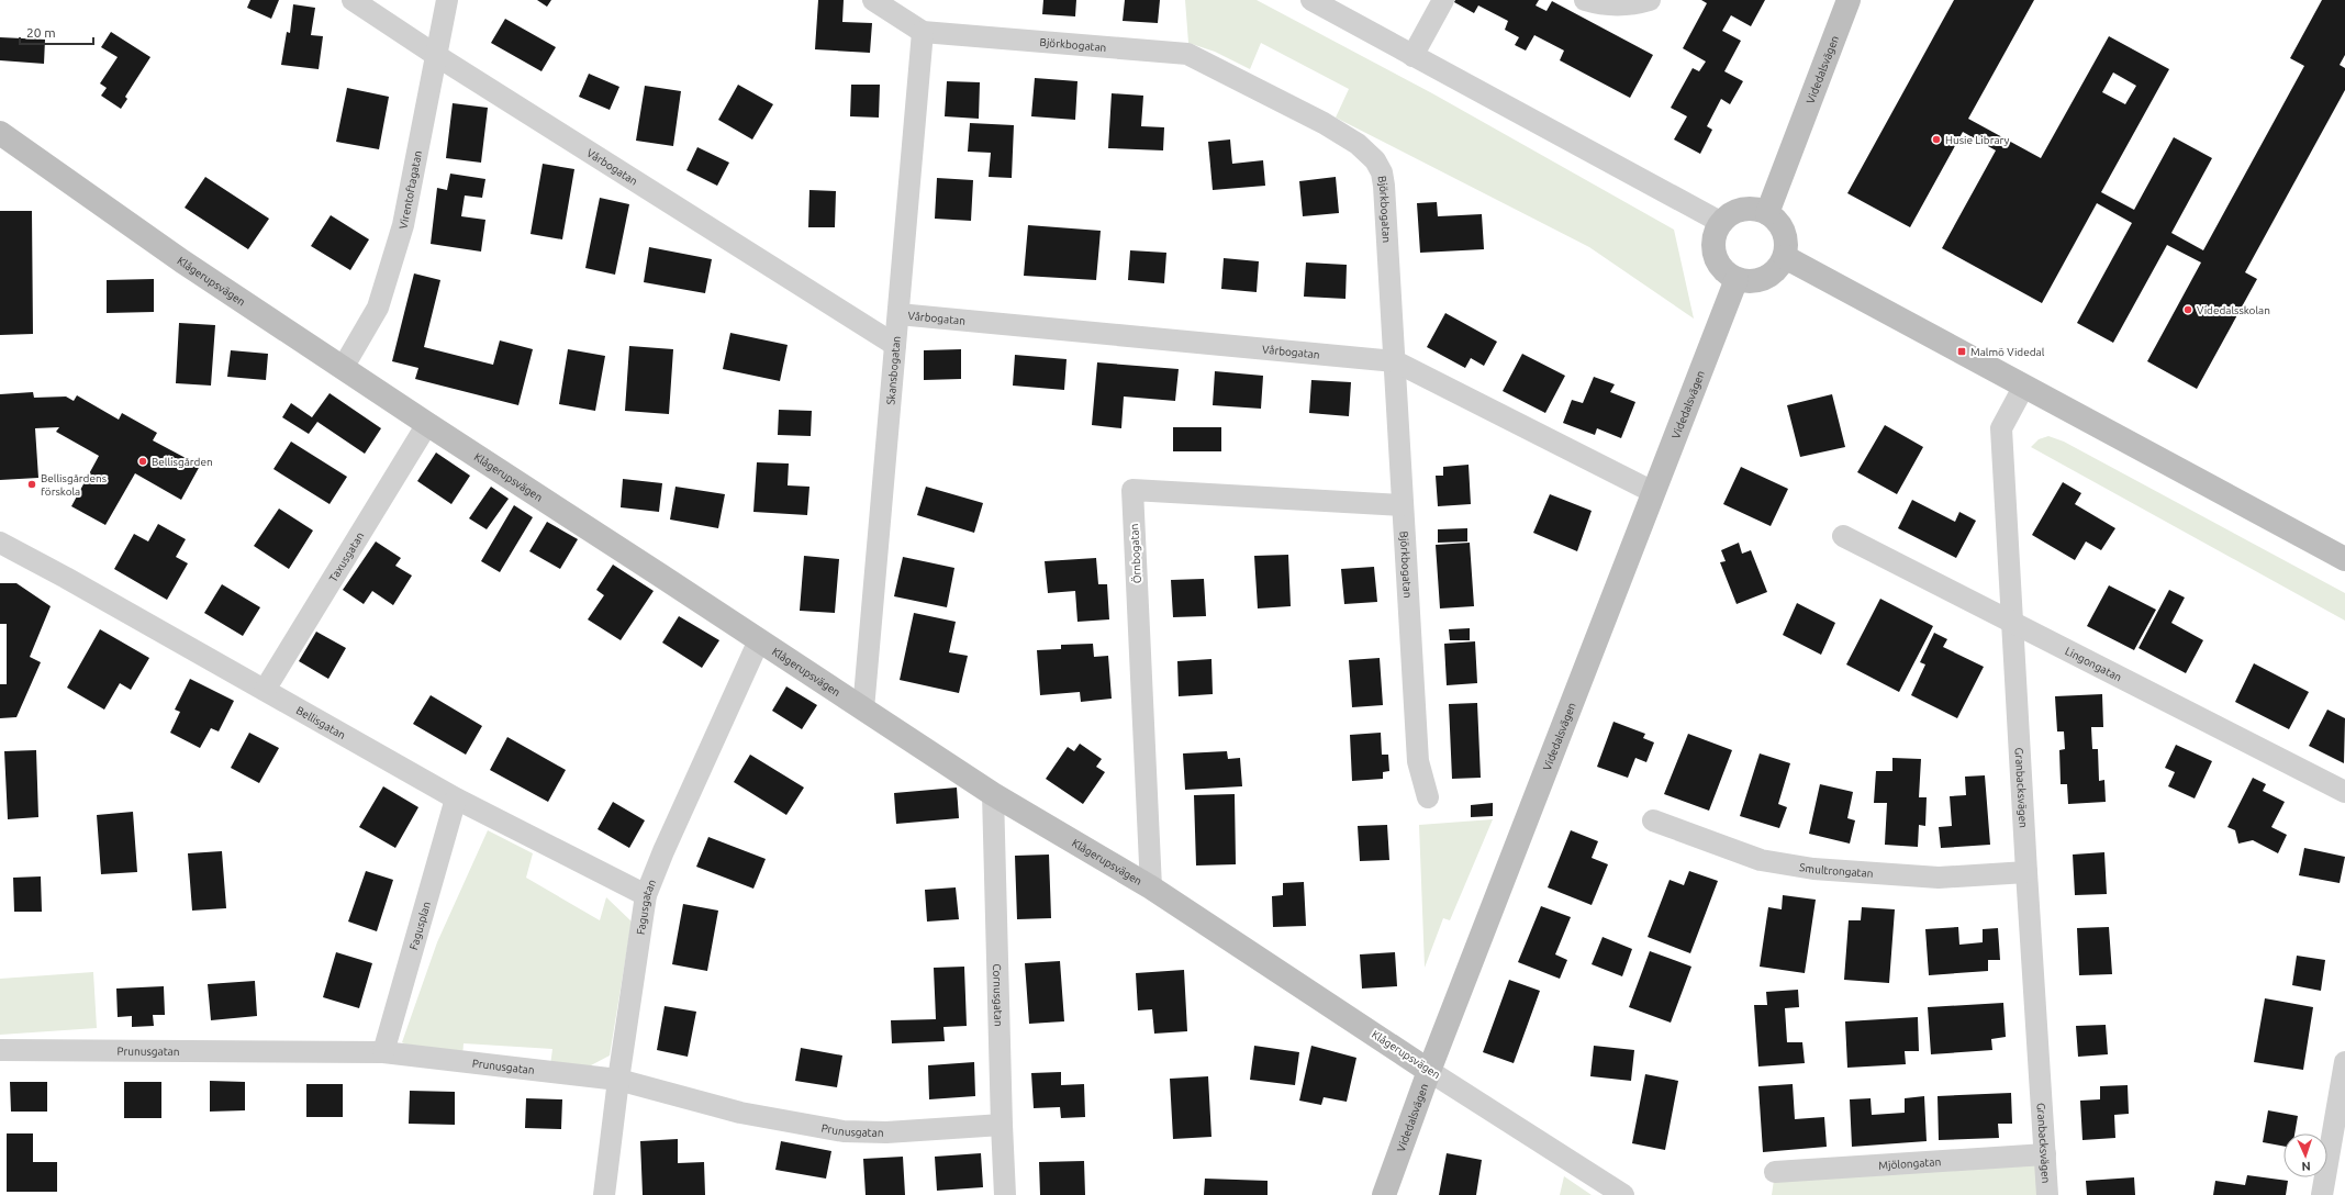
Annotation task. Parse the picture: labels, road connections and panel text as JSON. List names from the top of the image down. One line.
{"streets":{"street":["Björkbogatan","Videdalsvägen","Vårbogatan","Virentoftagatan","Klågerupsvägen","Skansbogatan","Örnbogatan","Taxusgatan","Lingongatan","Bellisgatan","Granbacksvägen","Smultrongatan","Fagusgatan","Fagusplan","Cornusgatan","Prunusgatan","Mjölongatan"]},"crossings":[["Björkbogatan","Vårbogatan"],["Björkbogatan","Skansbogatan"],["Björkbogatan","Örnbogatan"],["Videdalsvägen","Vårbogatan"],["Videdalsvägen","Klågerupsvägen"],["Vårbogatan","Virentoftagatan"],["Vårbogatan","Skansbogatan"],["Virentoftagatan","Klågerupsvägen"],["Klågerupsvägen","Skansbogatan"],["Klågerupsvägen","Örnbogatan"],["Klågerupsvägen","Taxusgatan"],["Klågerupsvägen","Fagusgatan"],["Klågerupsvägen","Cornusgatan"],["Taxusgatan","Bellisgatan"],["Lingongatan","Granbacksvägen"],["Bellisgatan","Fagusgatan"],["Bellisgatan","Fagusplan"],["Granbacksvägen","Smultrongatan"],["Granbacksvägen","Mjölongatan"],["Fagusgatan","Prunusgatan"],["Fagusplan","Prunusgatan"],["Cornusgatan","Prunusgatan"]],"places":{"other":["Husie Library","Videdalsskolan","Bellisgården","Bellisgårdens förskola"],"transit":["Malmö Videdal"]},"scale_bar":"20 m","north":"bottom"}
